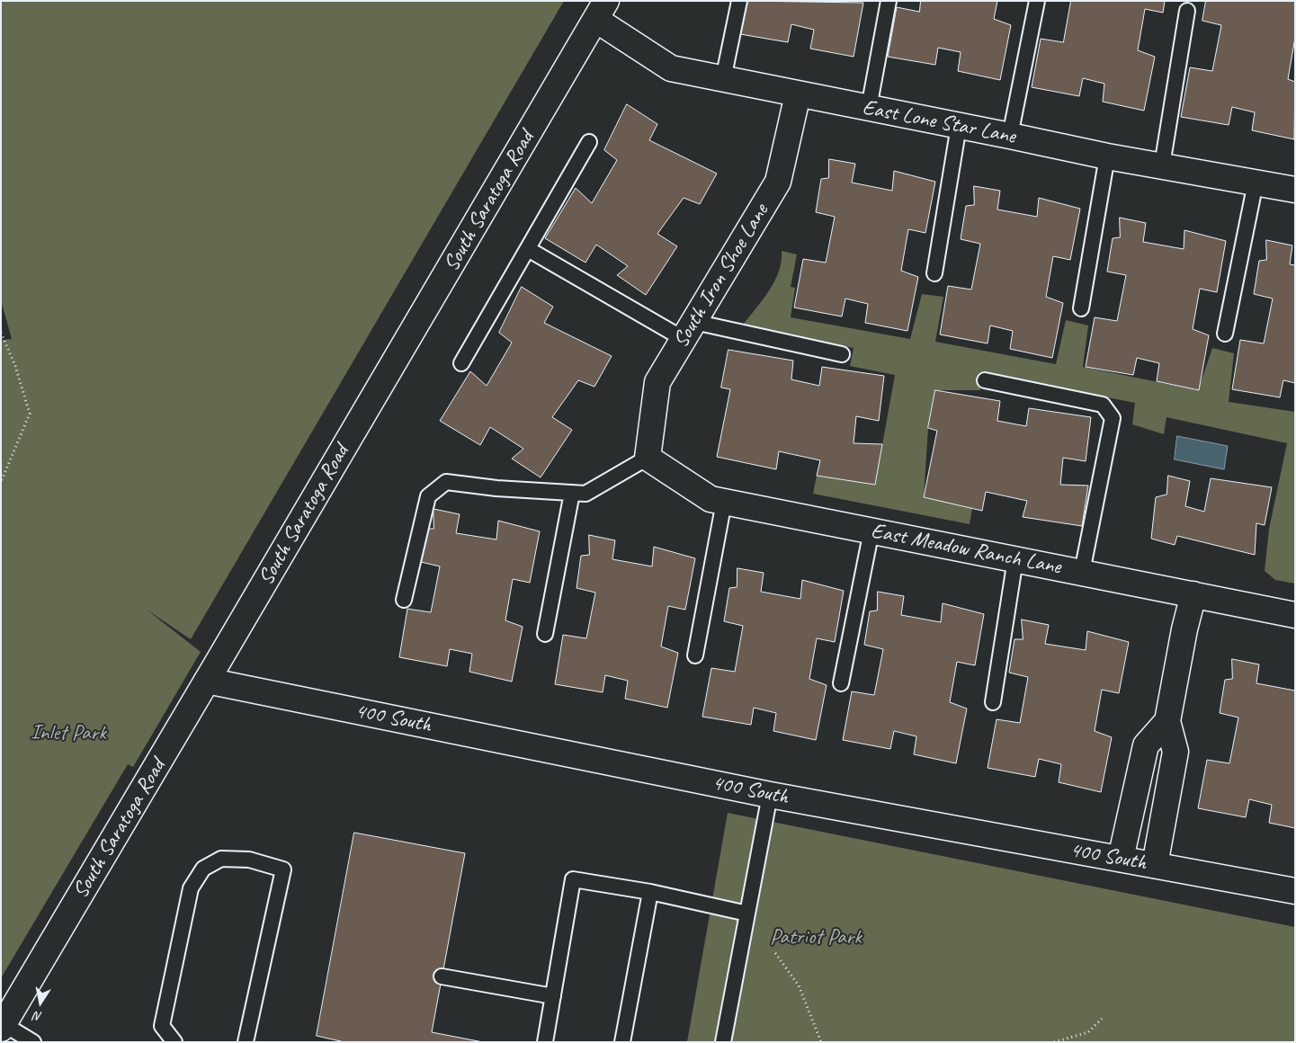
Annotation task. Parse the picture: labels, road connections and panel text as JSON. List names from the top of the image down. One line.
{"streets":{"street":["East Lone Star Lane","South Saratoga Road","South Iron Shoe Lane","East Meadow Ranch Lane","400 South"]},"crossings":[["East Lone Star Lane","South Saratoga Road"],["East Lone Star Lane","South Iron Shoe Lane"],["South Saratoga Road","400 South"],["South Iron Shoe Lane","East Meadow Ranch Lane"]],"parks":["Inlet Park","Patriot Park"],"north":"bottom"}
